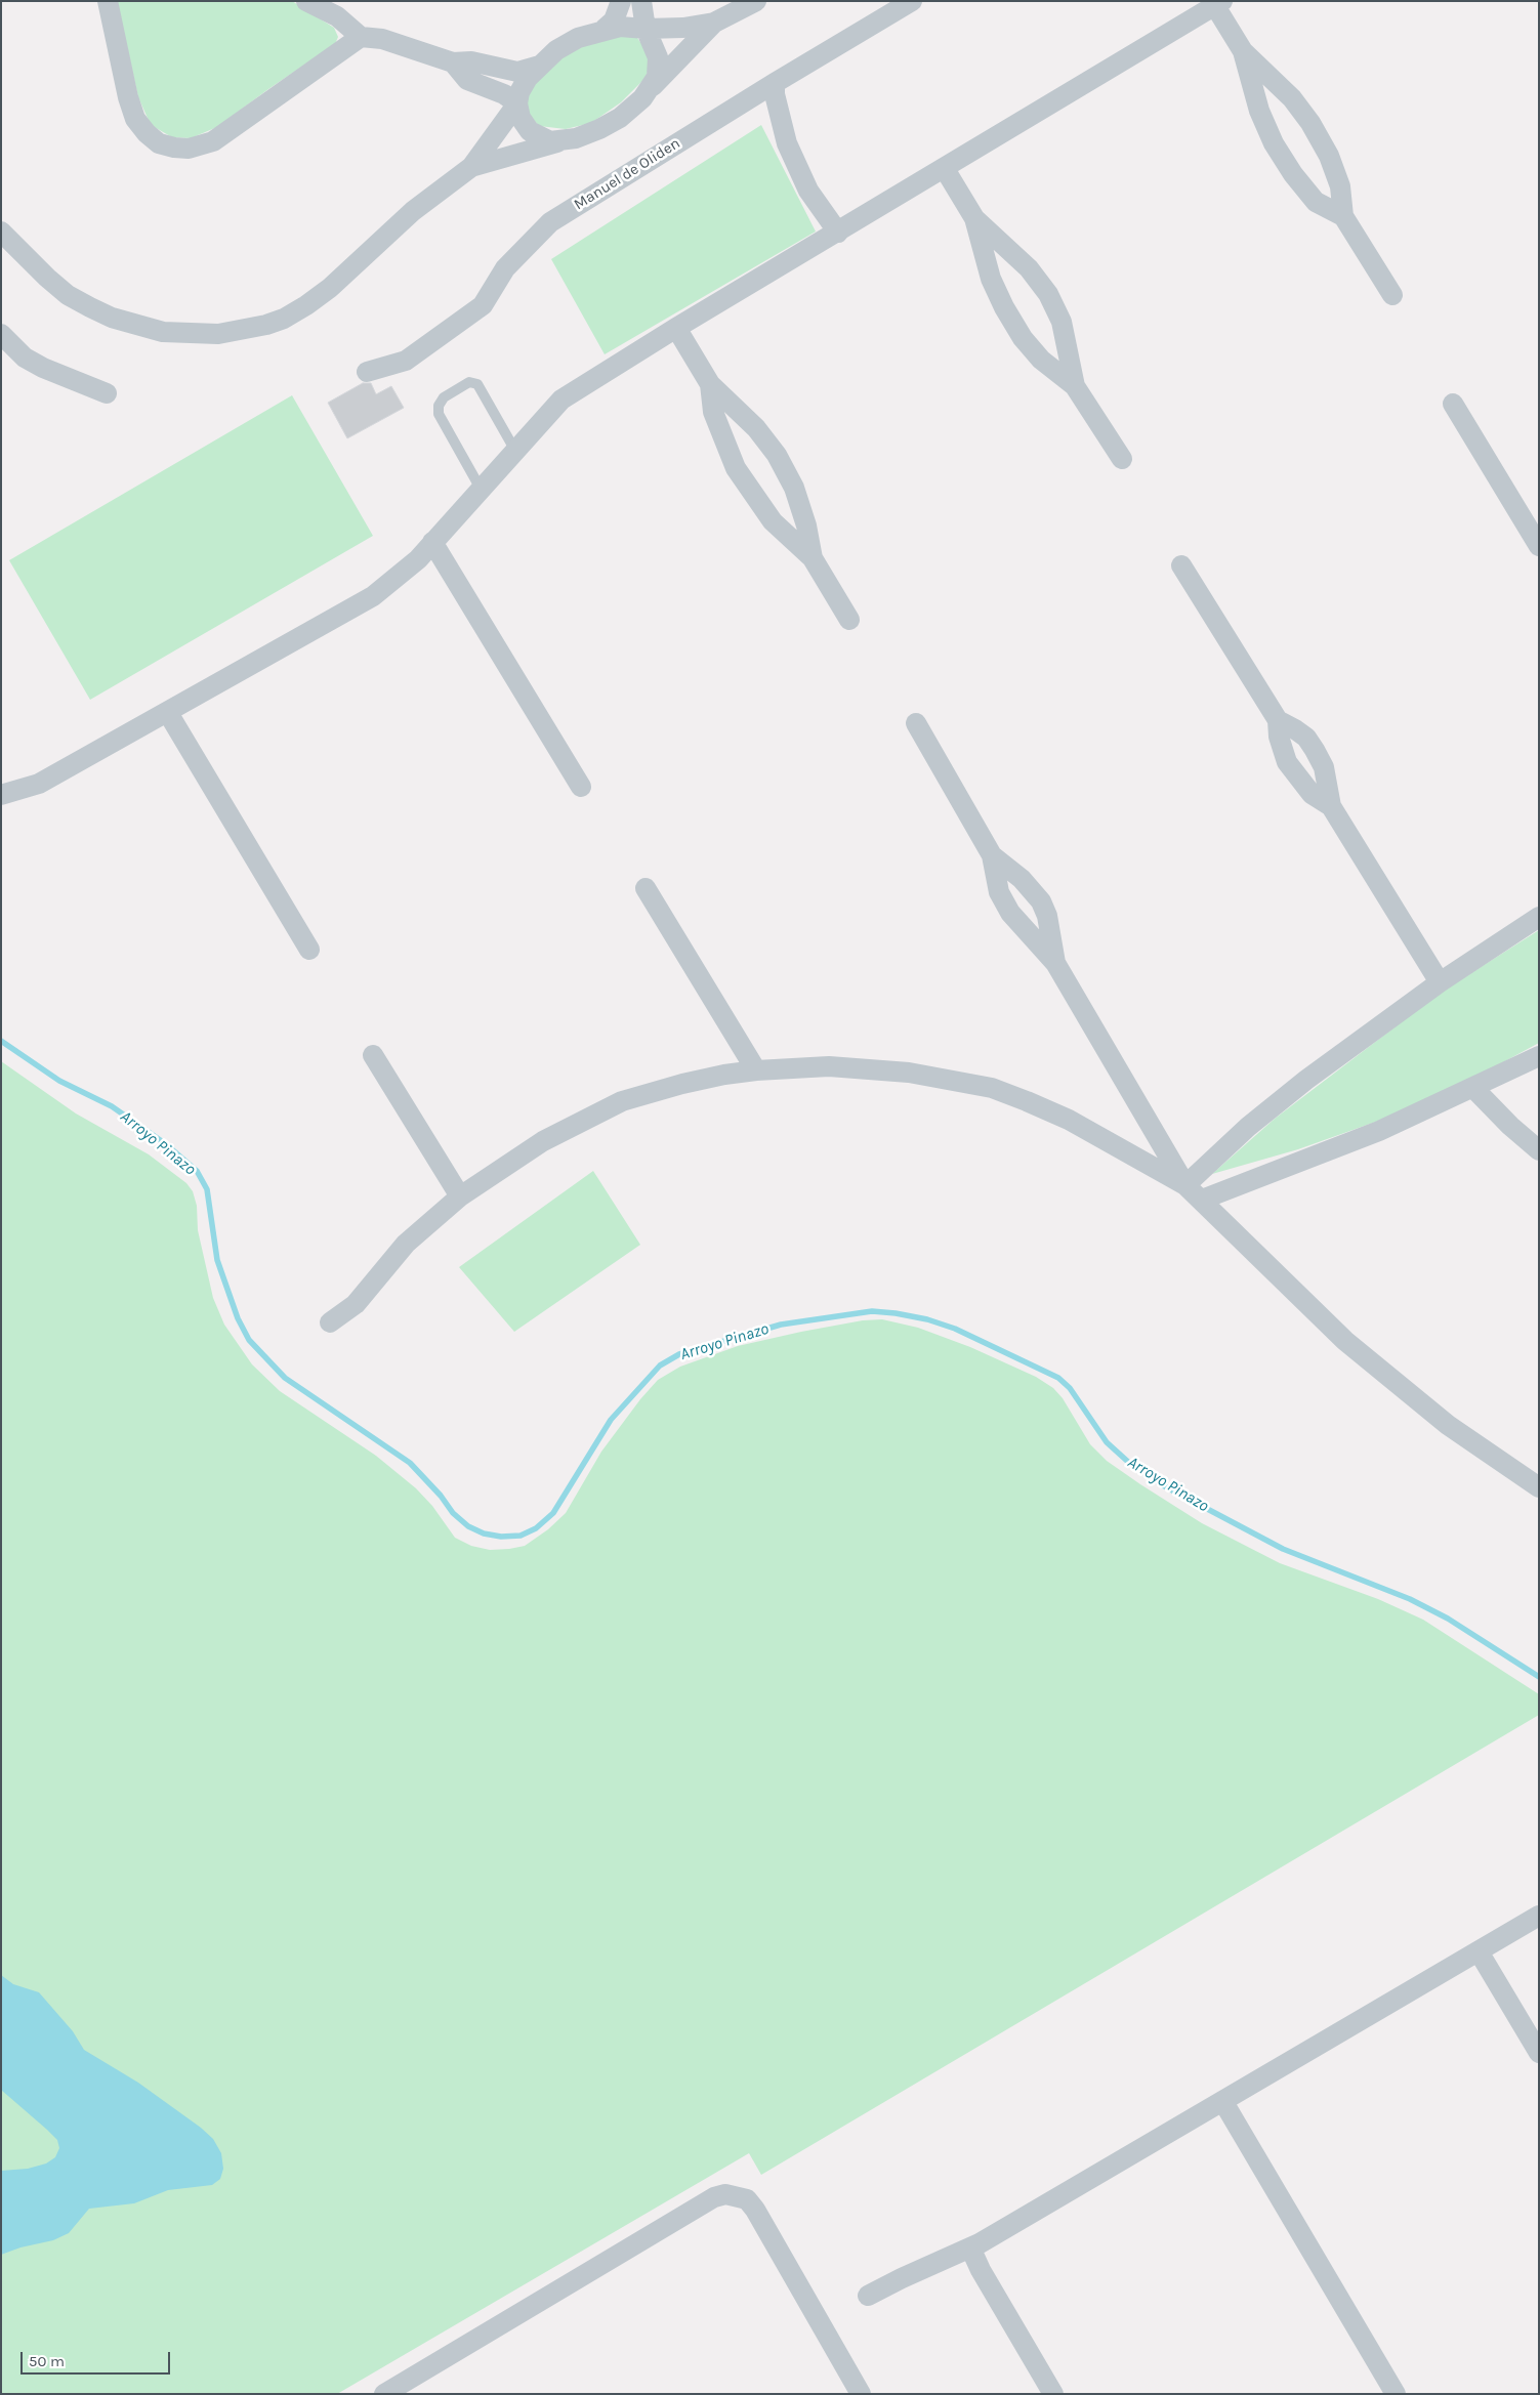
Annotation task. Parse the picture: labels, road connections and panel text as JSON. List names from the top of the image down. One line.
{"streets":{"street":["Manuel de Oliden"]},"water":["Arroyo Pinazo"],"scale_bar":"50 m"}
